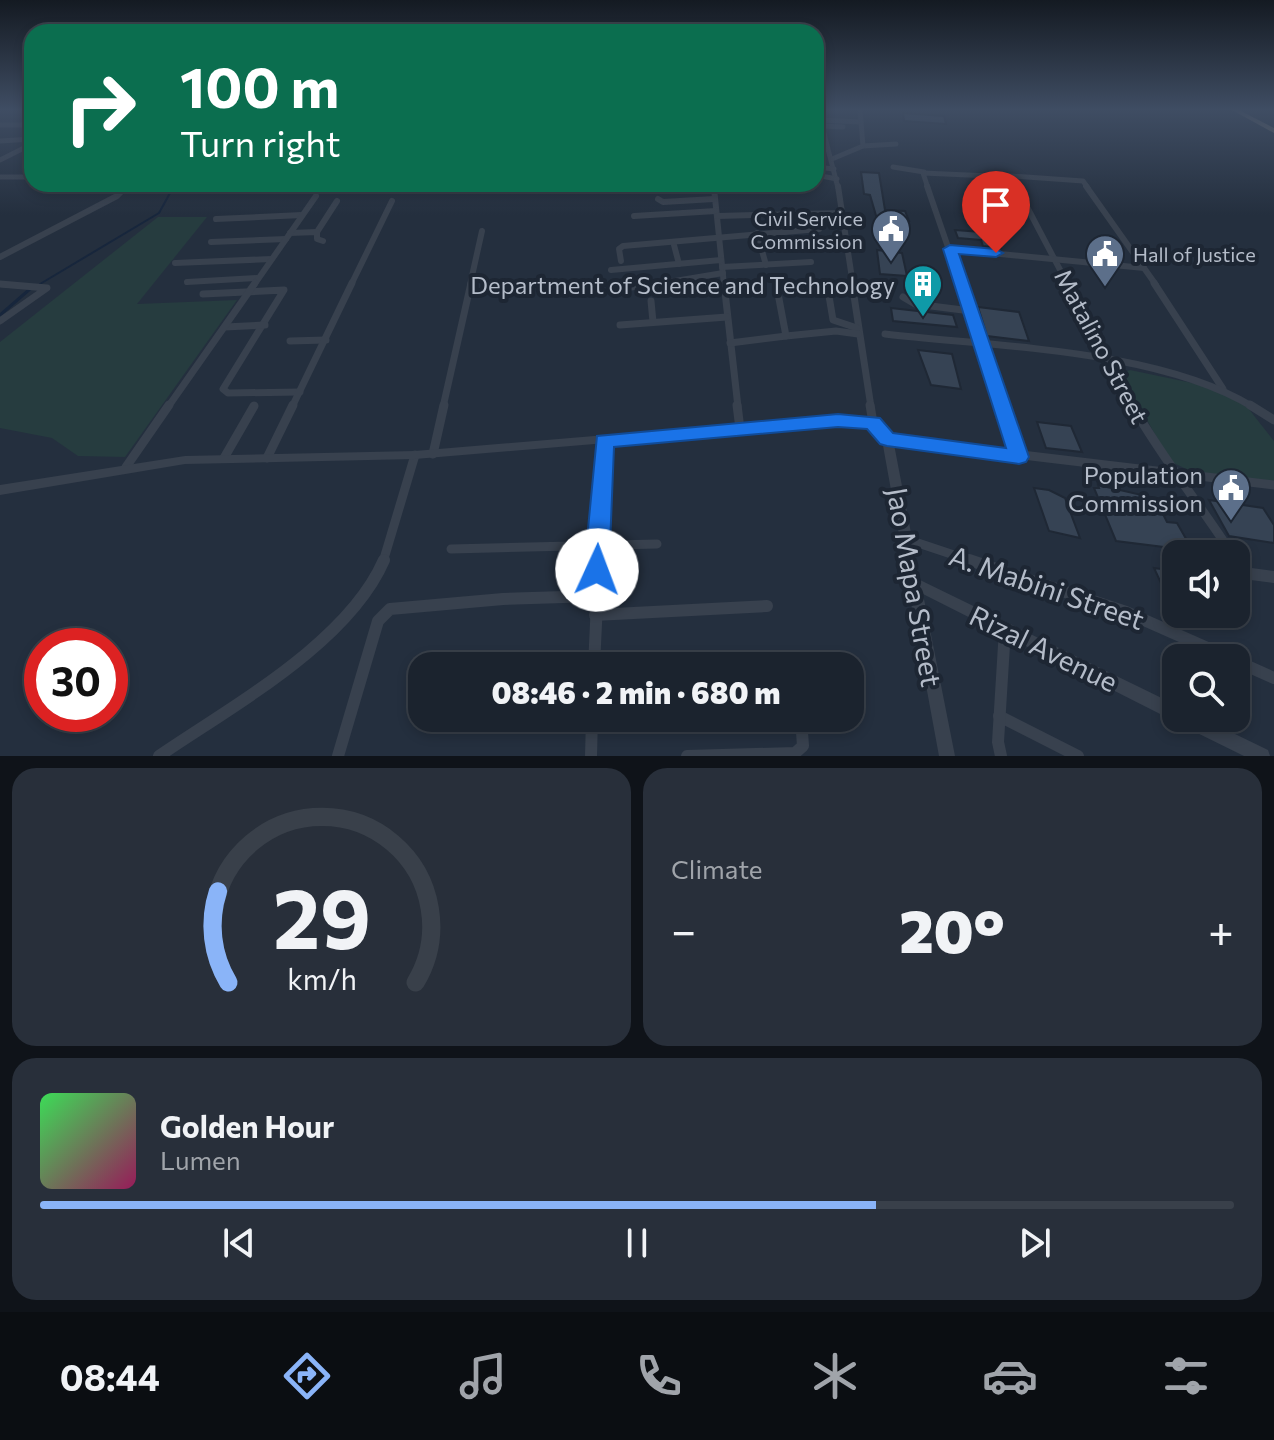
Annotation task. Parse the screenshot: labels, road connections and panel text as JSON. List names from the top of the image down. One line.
{"streets":{"street":["Matalino Street","Jao Mapa Street","A. Mabini Street","Rizal Avenue"]},"crossings":[["Jao Mapa Street","A. Mabini Street"],["Jao Mapa Street","Rizal Avenue"]],"places":{"public building":["Civil Service Commission","Hall of Justice","Population Commission"],"building":["Department of Science and Technology"]},"page":{"turn":["100 m","Turn right"],"limit":"30","trip":"08:46 · 2 min · 680 m","tile":"Climate","heat":["−","20°","+"],"song":["Golden Hour","Lumen"],"tabs":"08:44","gauge":["29","km/h"]}}
